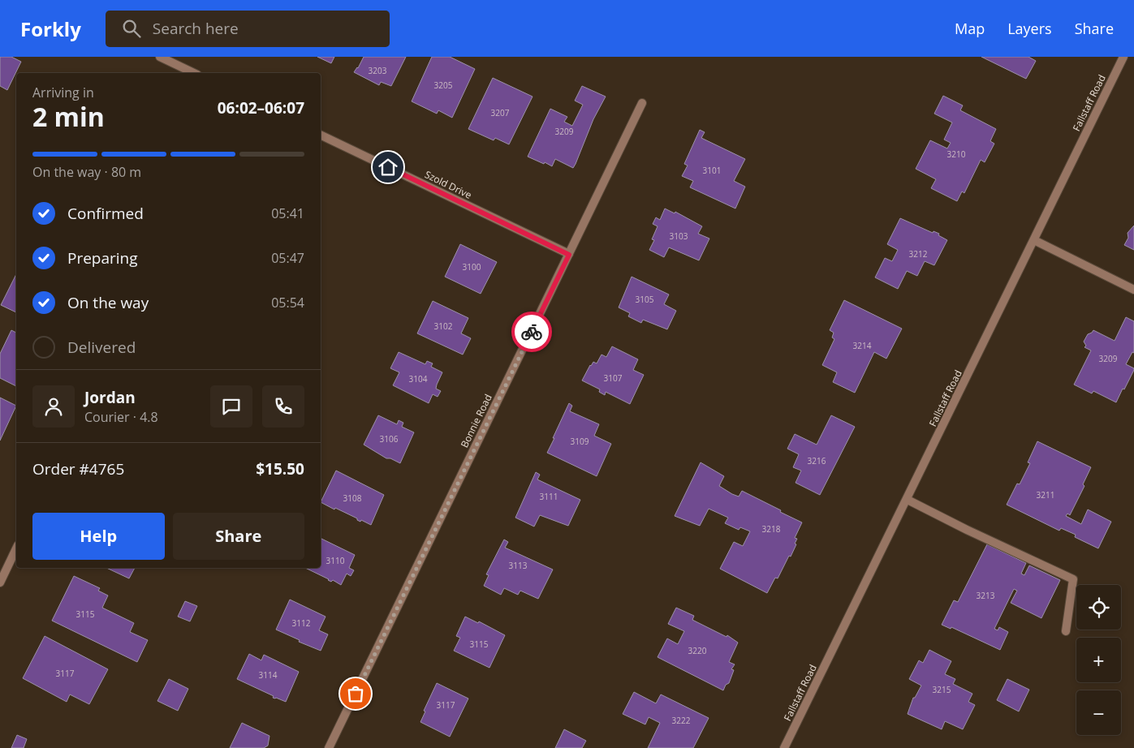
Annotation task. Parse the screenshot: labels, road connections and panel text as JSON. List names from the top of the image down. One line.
{"streets":{"street":["Fallstaff Road","Szold Drive","Bonnie Road"]},"crossings":[["Szold Drive","Bonnie Road"]],"house_numbers":["3203","3205","3207","3209","3210","3101","3103","3212","3100","3105","3102","3214","3209","3107","3104","3106","3109","3216","3211","3111","3108","3218","3110","3113","3213","3115","3112","3115","3220","3117","3114","3215","3117","3222"],"page":{"header":"Forkly","search":"Search here","nav":["Map","Layers","Share"],"heading":["2 min","Arriving in","06:02–06:07"],"panel":["Jordan","Courier · 4.8","Order #4765","$15.50"],"bar":"On the way · 80 m","list":[["Confirmed","05:41"],["Preparing","05:47"],["On the way","05:54"],"Delivered"],"buttons":["Help","Share"],"map_buttons":["+","−"]}}
